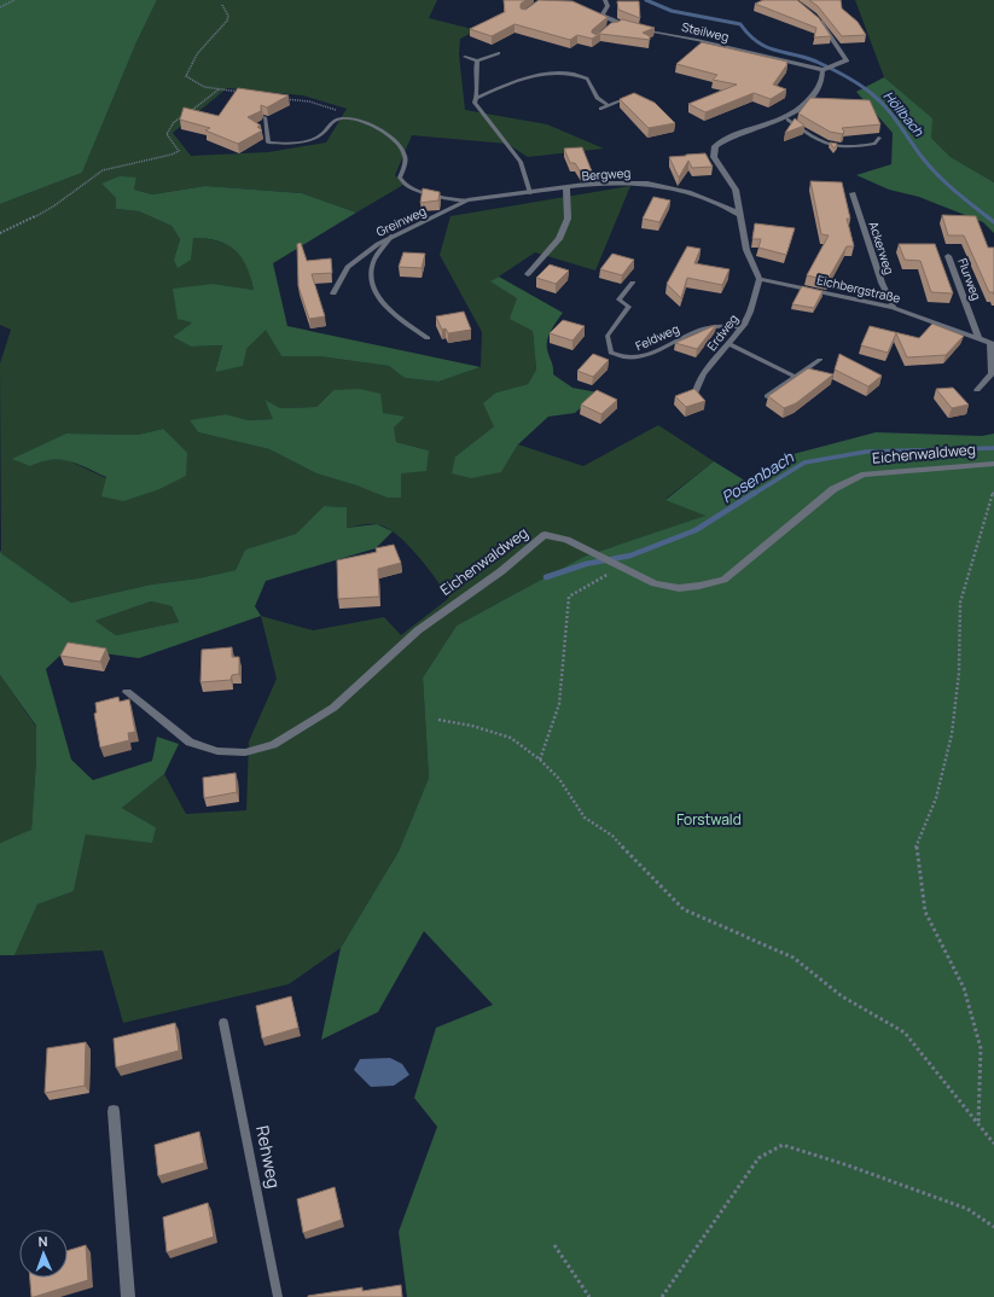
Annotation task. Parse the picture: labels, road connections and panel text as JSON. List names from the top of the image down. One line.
{"streets":{"street":["Steilweg","Bergweg","Greinweg","Ackerweg","Flurweg","Eichbergstraße","Erdweg","Eichenwaldweg"],"lane":["Feldweg","Rehweg"]},"crossings":[["Bergweg","Greinweg"],["Ackerweg","Eichbergstraße"],["Flurweg","Eichbergstraße"],["Eichbergstraße","Erdweg"],["Erdweg","Feldweg"]],"water":["Höllbach","Posenbach"],"parks":["Forstwald"],"north":"top"}
